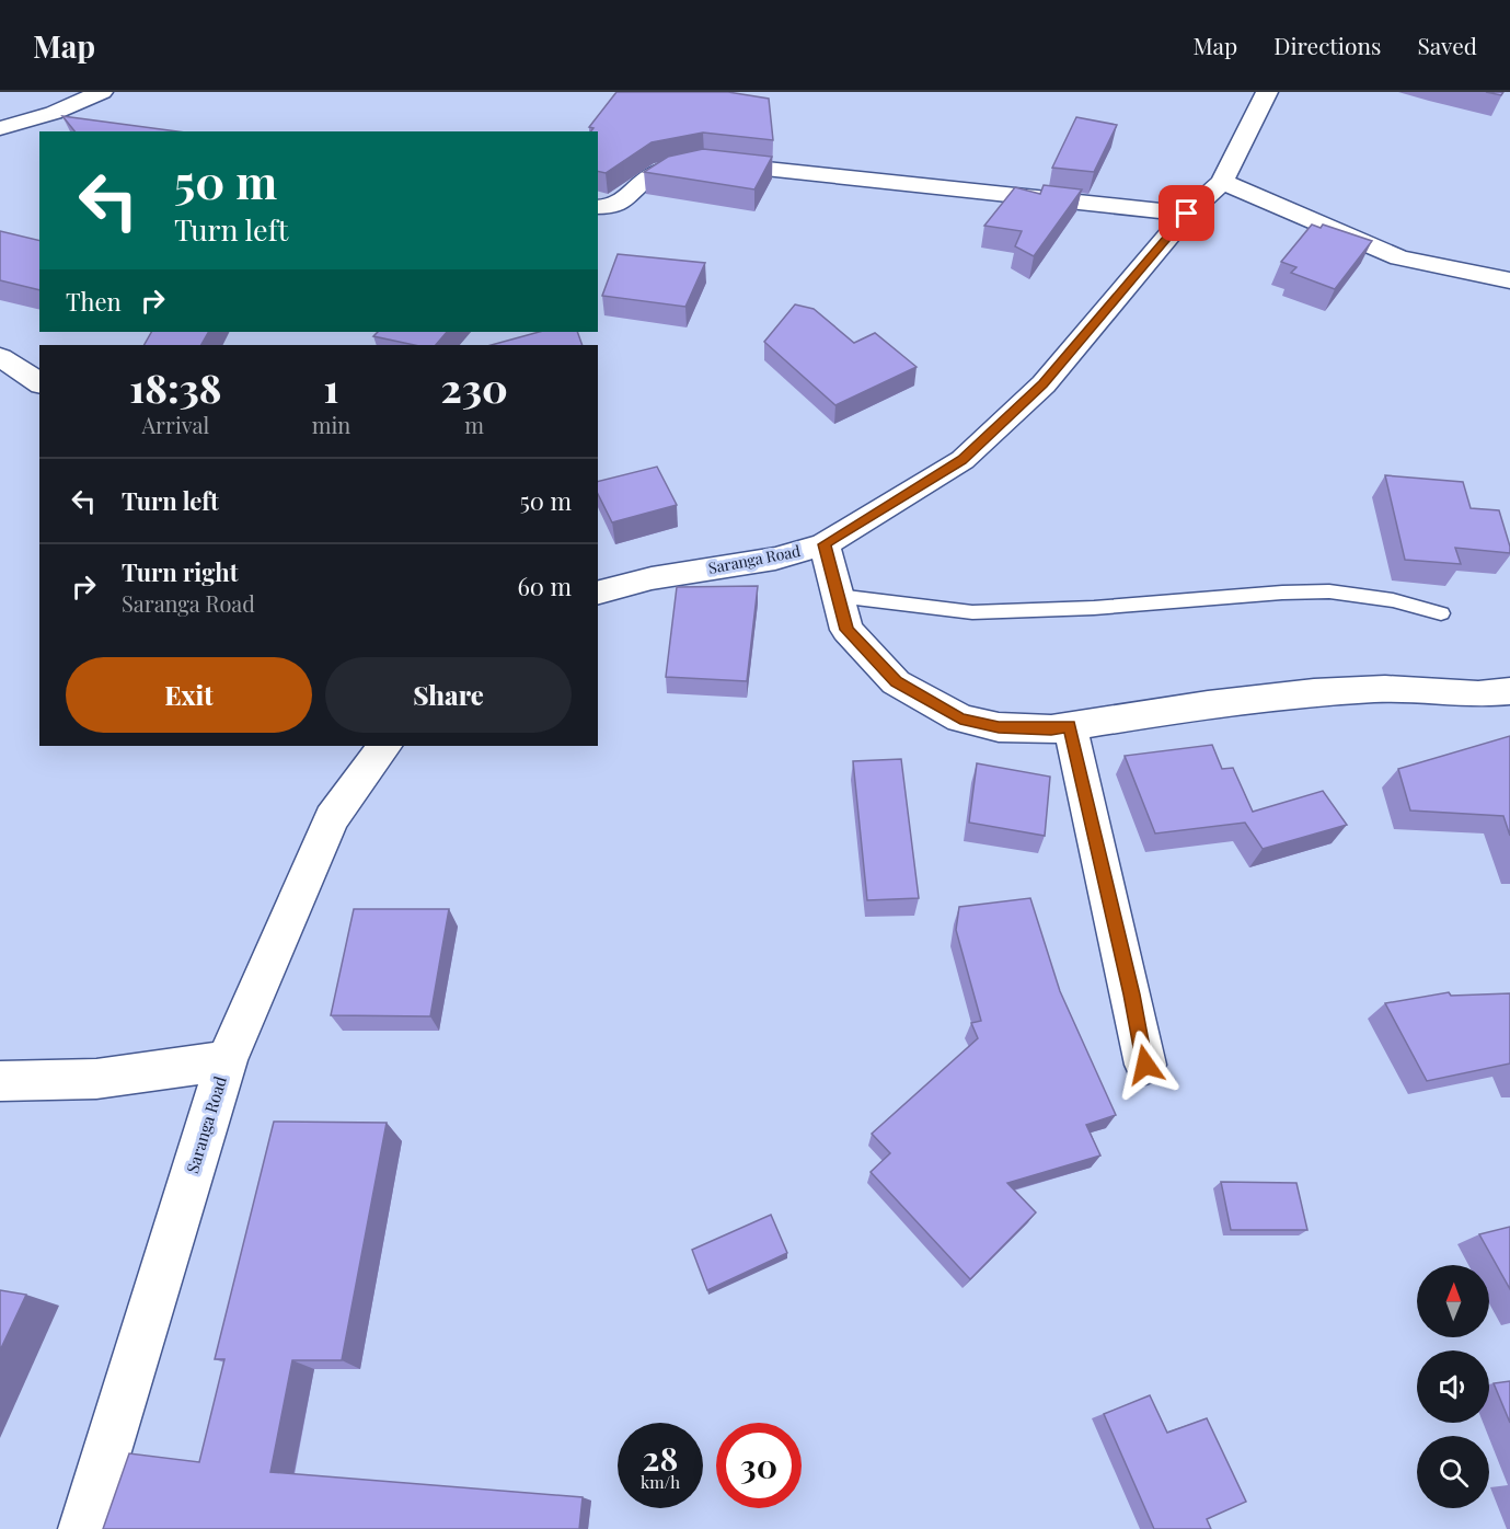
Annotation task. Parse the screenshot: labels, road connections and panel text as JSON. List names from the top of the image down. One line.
{"streets":{"street":["Saranga Road"]},"north":"top","page":{"header":"Map","nav":["Map","Directions","Saved"],"turn":["50 m","Turn left"],"then":"Then","eta":["18:38","Arrival","1","min","230","m"],"list":[{"name":"Turn left","value":"50 m"},{"name":"Turn right","note":"Saranga Road","value":"60 m"}],"buttons":["Exit","Share"],"speed":"28 km/h","limit":"30"}}
